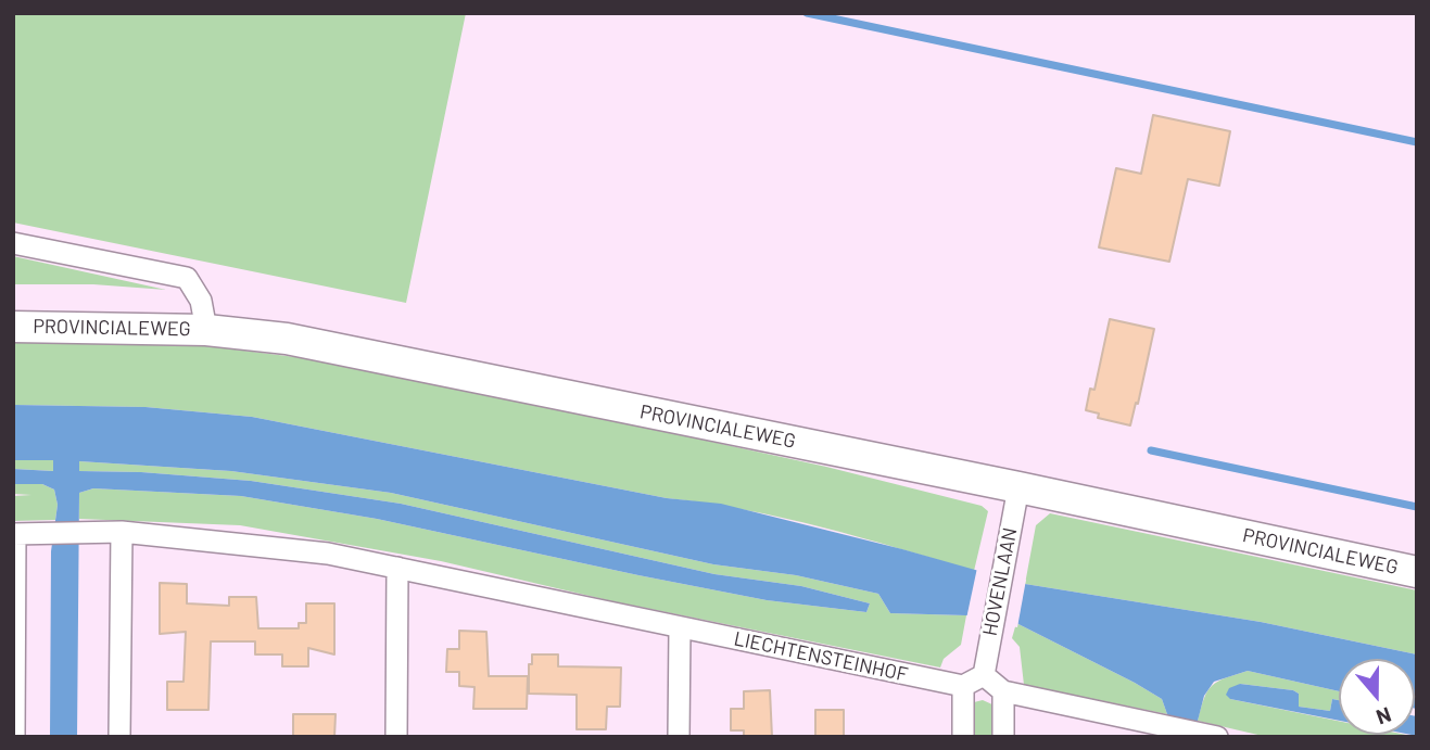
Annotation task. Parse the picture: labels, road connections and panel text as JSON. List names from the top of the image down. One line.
{"streets":{"main road":["PROVINCIALEWEG"],"street":["HOVENLAAN","LIECHTENSTEINHOF"]},"crossings":[["PROVINCIALEWEG","HOVENLAAN"]],"north":"bottom"}
